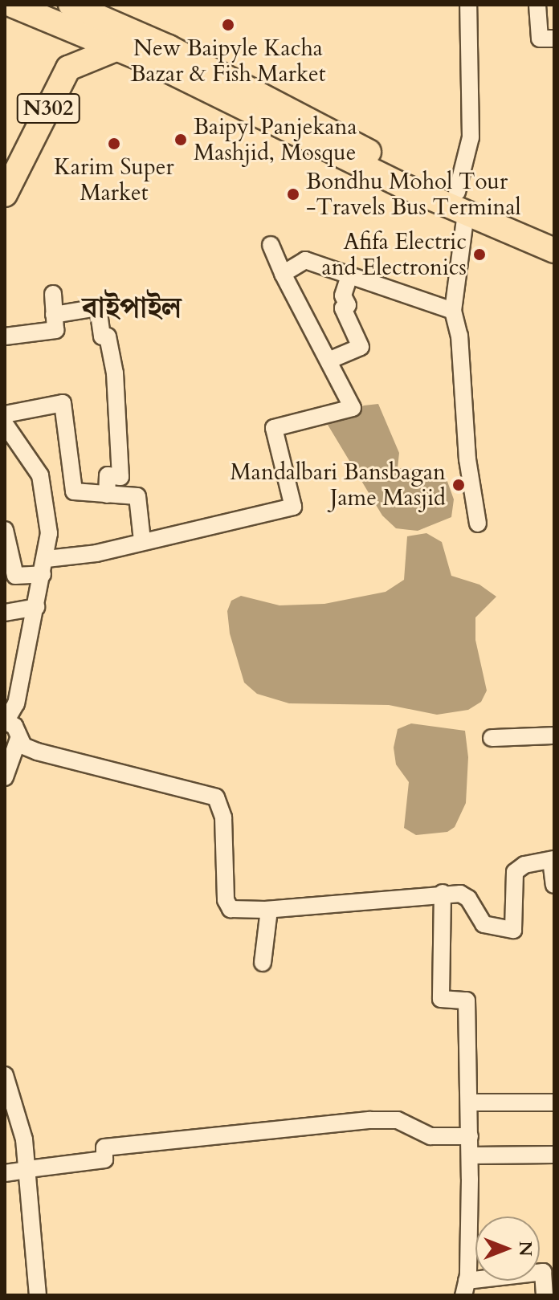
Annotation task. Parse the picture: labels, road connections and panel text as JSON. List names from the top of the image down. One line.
{"streets":{"highway":["N302"]},"districts":["বাইপাইল"],"places":["New Baipyle Kacha Bazar & Fish Market","Baipyl Panjekana Mashjid, Mosque","Karim Super Market","Bondhu Mohol Tour -Travels Bus Terminal","Afifa Electric and Electronics","Mandalbari Bansbagan Jame Masjid"],"north":"right"}
